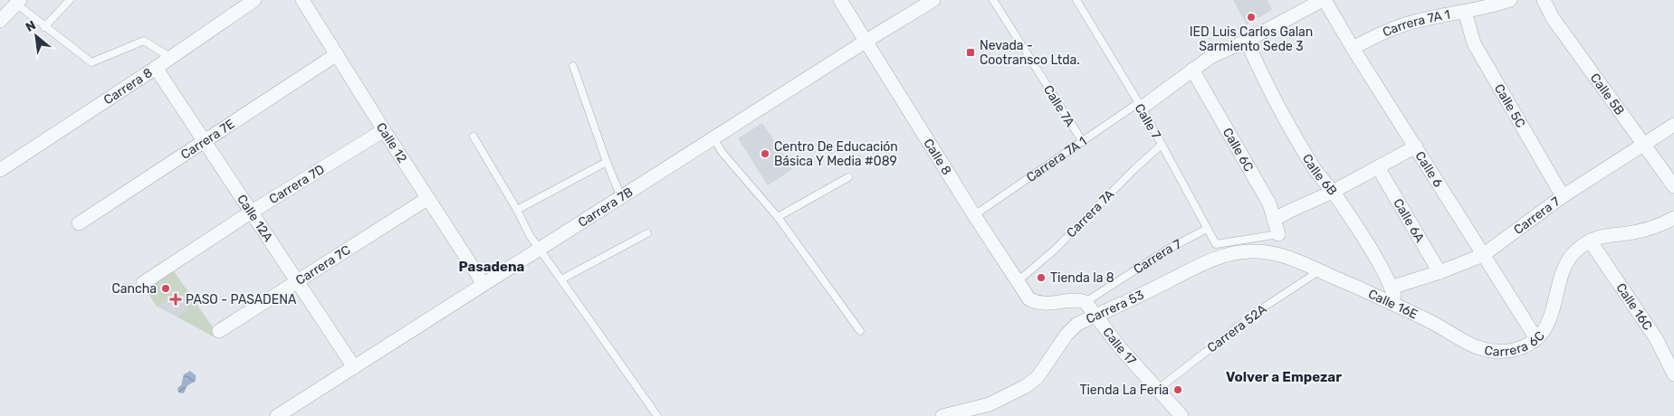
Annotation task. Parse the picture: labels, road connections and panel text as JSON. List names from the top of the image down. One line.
{"streets":{"street":["Carrera 7A 1","Carrera 8","Calle 5B","Calle 5C","Carrera 7E","Calle 12","Calle 6C","Calle 8","Calle 6","Calle 6B","Carrera 7D","Carrera 7B","Carrera 7","Calle 12A","Calle 6A","Carrera 7C","Calle 16E","Carrera 53","Calle 16C","Carrera 6C","Calle 17"],"lane":["Calle 7A","Calle 7","Carrera 7A","Carrera 52A"]},"crossings":[["Carrera 7A 1","Calle 7A"],["Carrera 7A 1","Calle 5C"],["Carrera 7A 1","Calle 7"],["Carrera 7A 1","Calle 6C"],["Carrera 7A 1","Calle 8"],["Carrera 7A 1","Calle 6"],["Carrera 7A 1","Calle 6B"],["Carrera 8","Calle 12A"],["Calle 5B","Carrera 7"],["Calle 5C","Carrera 7"],["Calle 7","Calle 6C"],["Calle 7","Carrera 7A"],["Calle 7","Carrera 7"],["Carrera 7E","Calle 12"],["Carrera 7E","Calle 12A"],["Calle 12","Carrera 7D"],["Calle 12","Carrera 7B"],["Calle 12","Carrera 7C"],["Calle 8","Carrera 7B"],["Calle 8","Carrera 7A"],["Calle 8","Carrera 7"],["Calle 6","Carrera 7"],["Calle 6","Carrera 6C"],["Calle 6B","Carrera 7"],["Calle 6B","Calle 16E"],["Carrera 7D","Calle 12A"],["Carrera 7B","Calle 12A"],["Carrera 7","Calle 6A"],["Calle 12A","Carrera 7C"],["Calle 16E","Carrera 53"],["Calle 16E","Carrera 52A"],["Calle 16E","Carrera 6C"],["Carrera 53","Carrera 52A"],["Carrera 53","Calle 17"],["Calle 16C","Carrera 6C"],["Carrera 52A","Calle 17"]],"districts":["Pasadena","Volver a Empezar"],"places":{"other":["IED Luis Carlos Galan Sarmiento Sede 3","Centro De Educación Básica Y Media #089","Tienda la 8","Cancha","Tienda La Feria"],"transit":["Nevada - Cootransco Ltda."],"health":["PASO - PASADENA"]},"north":"top left"}
